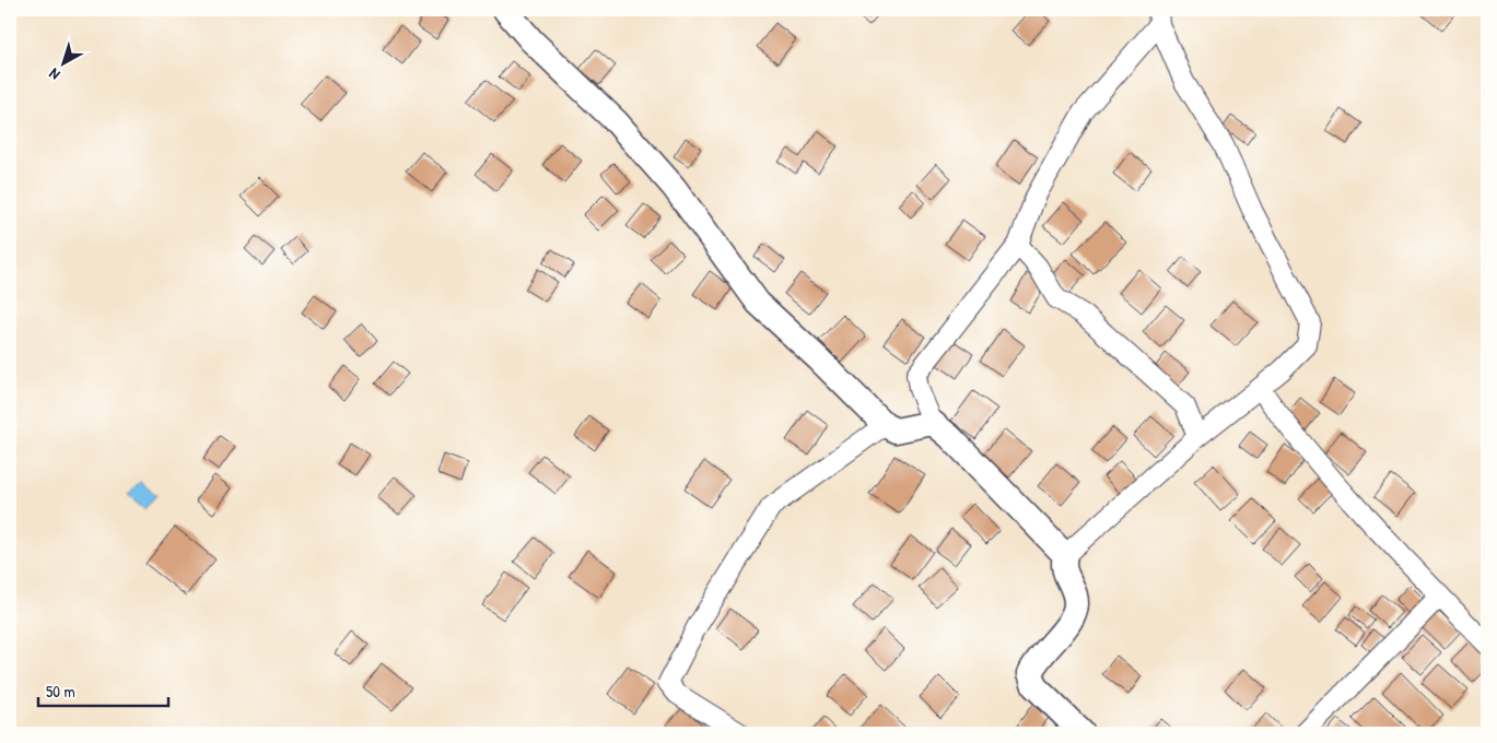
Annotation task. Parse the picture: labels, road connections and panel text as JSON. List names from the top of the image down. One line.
{"scale_bar":"50 m","north":"bottom left"}
